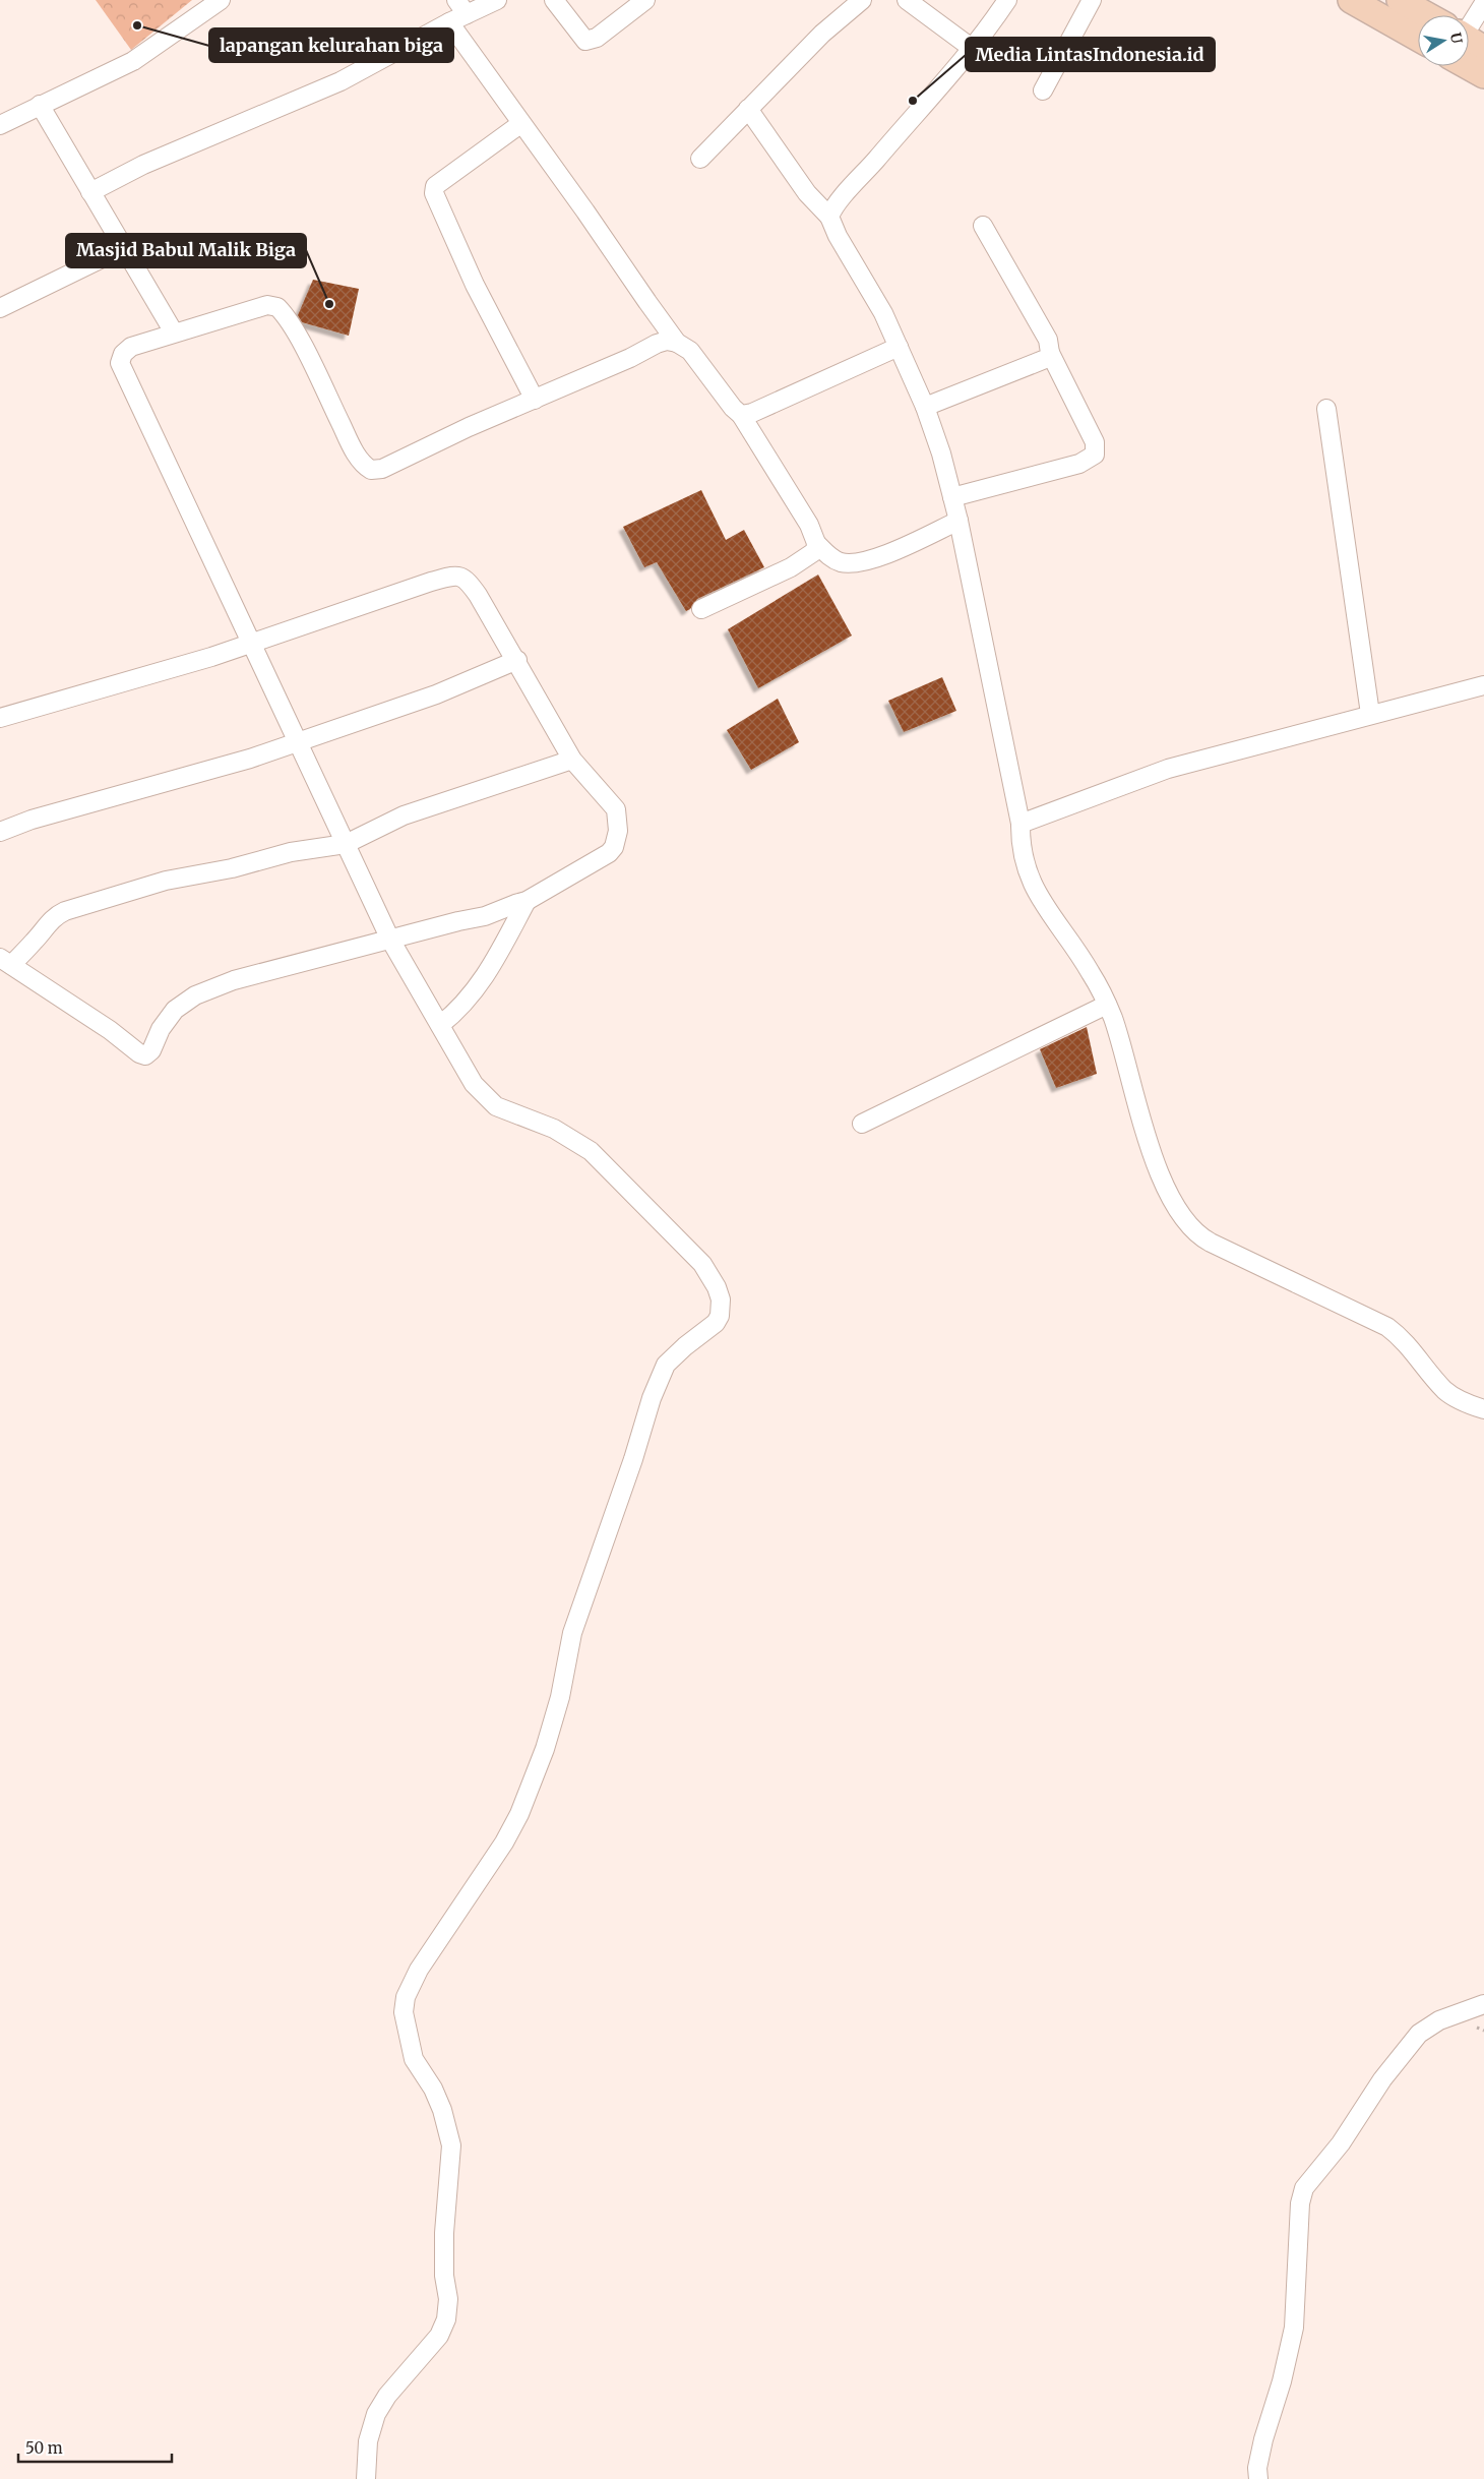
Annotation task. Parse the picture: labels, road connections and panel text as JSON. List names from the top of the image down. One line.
{"places":["lapangan kelurahan biga","Media LintasIndonesia.id","Masjid Babul Malik Biga"],"scale_bar":"50 m","north":"right"}
